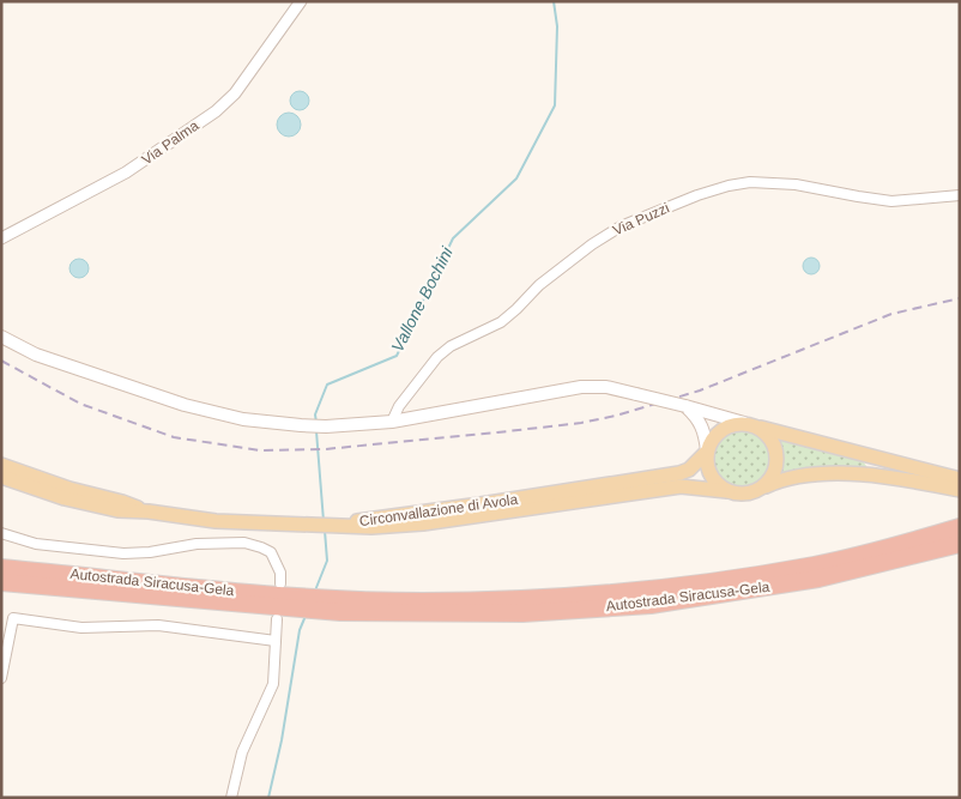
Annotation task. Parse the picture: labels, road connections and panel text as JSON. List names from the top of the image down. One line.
{"streets":{"highway":["Autostrada Siracusa-Gela"],"main road":["Circonvallazione di Avola"],"street":["Via Palma","Via Puzzi"]},"water":["Vallone Bochini"]}
